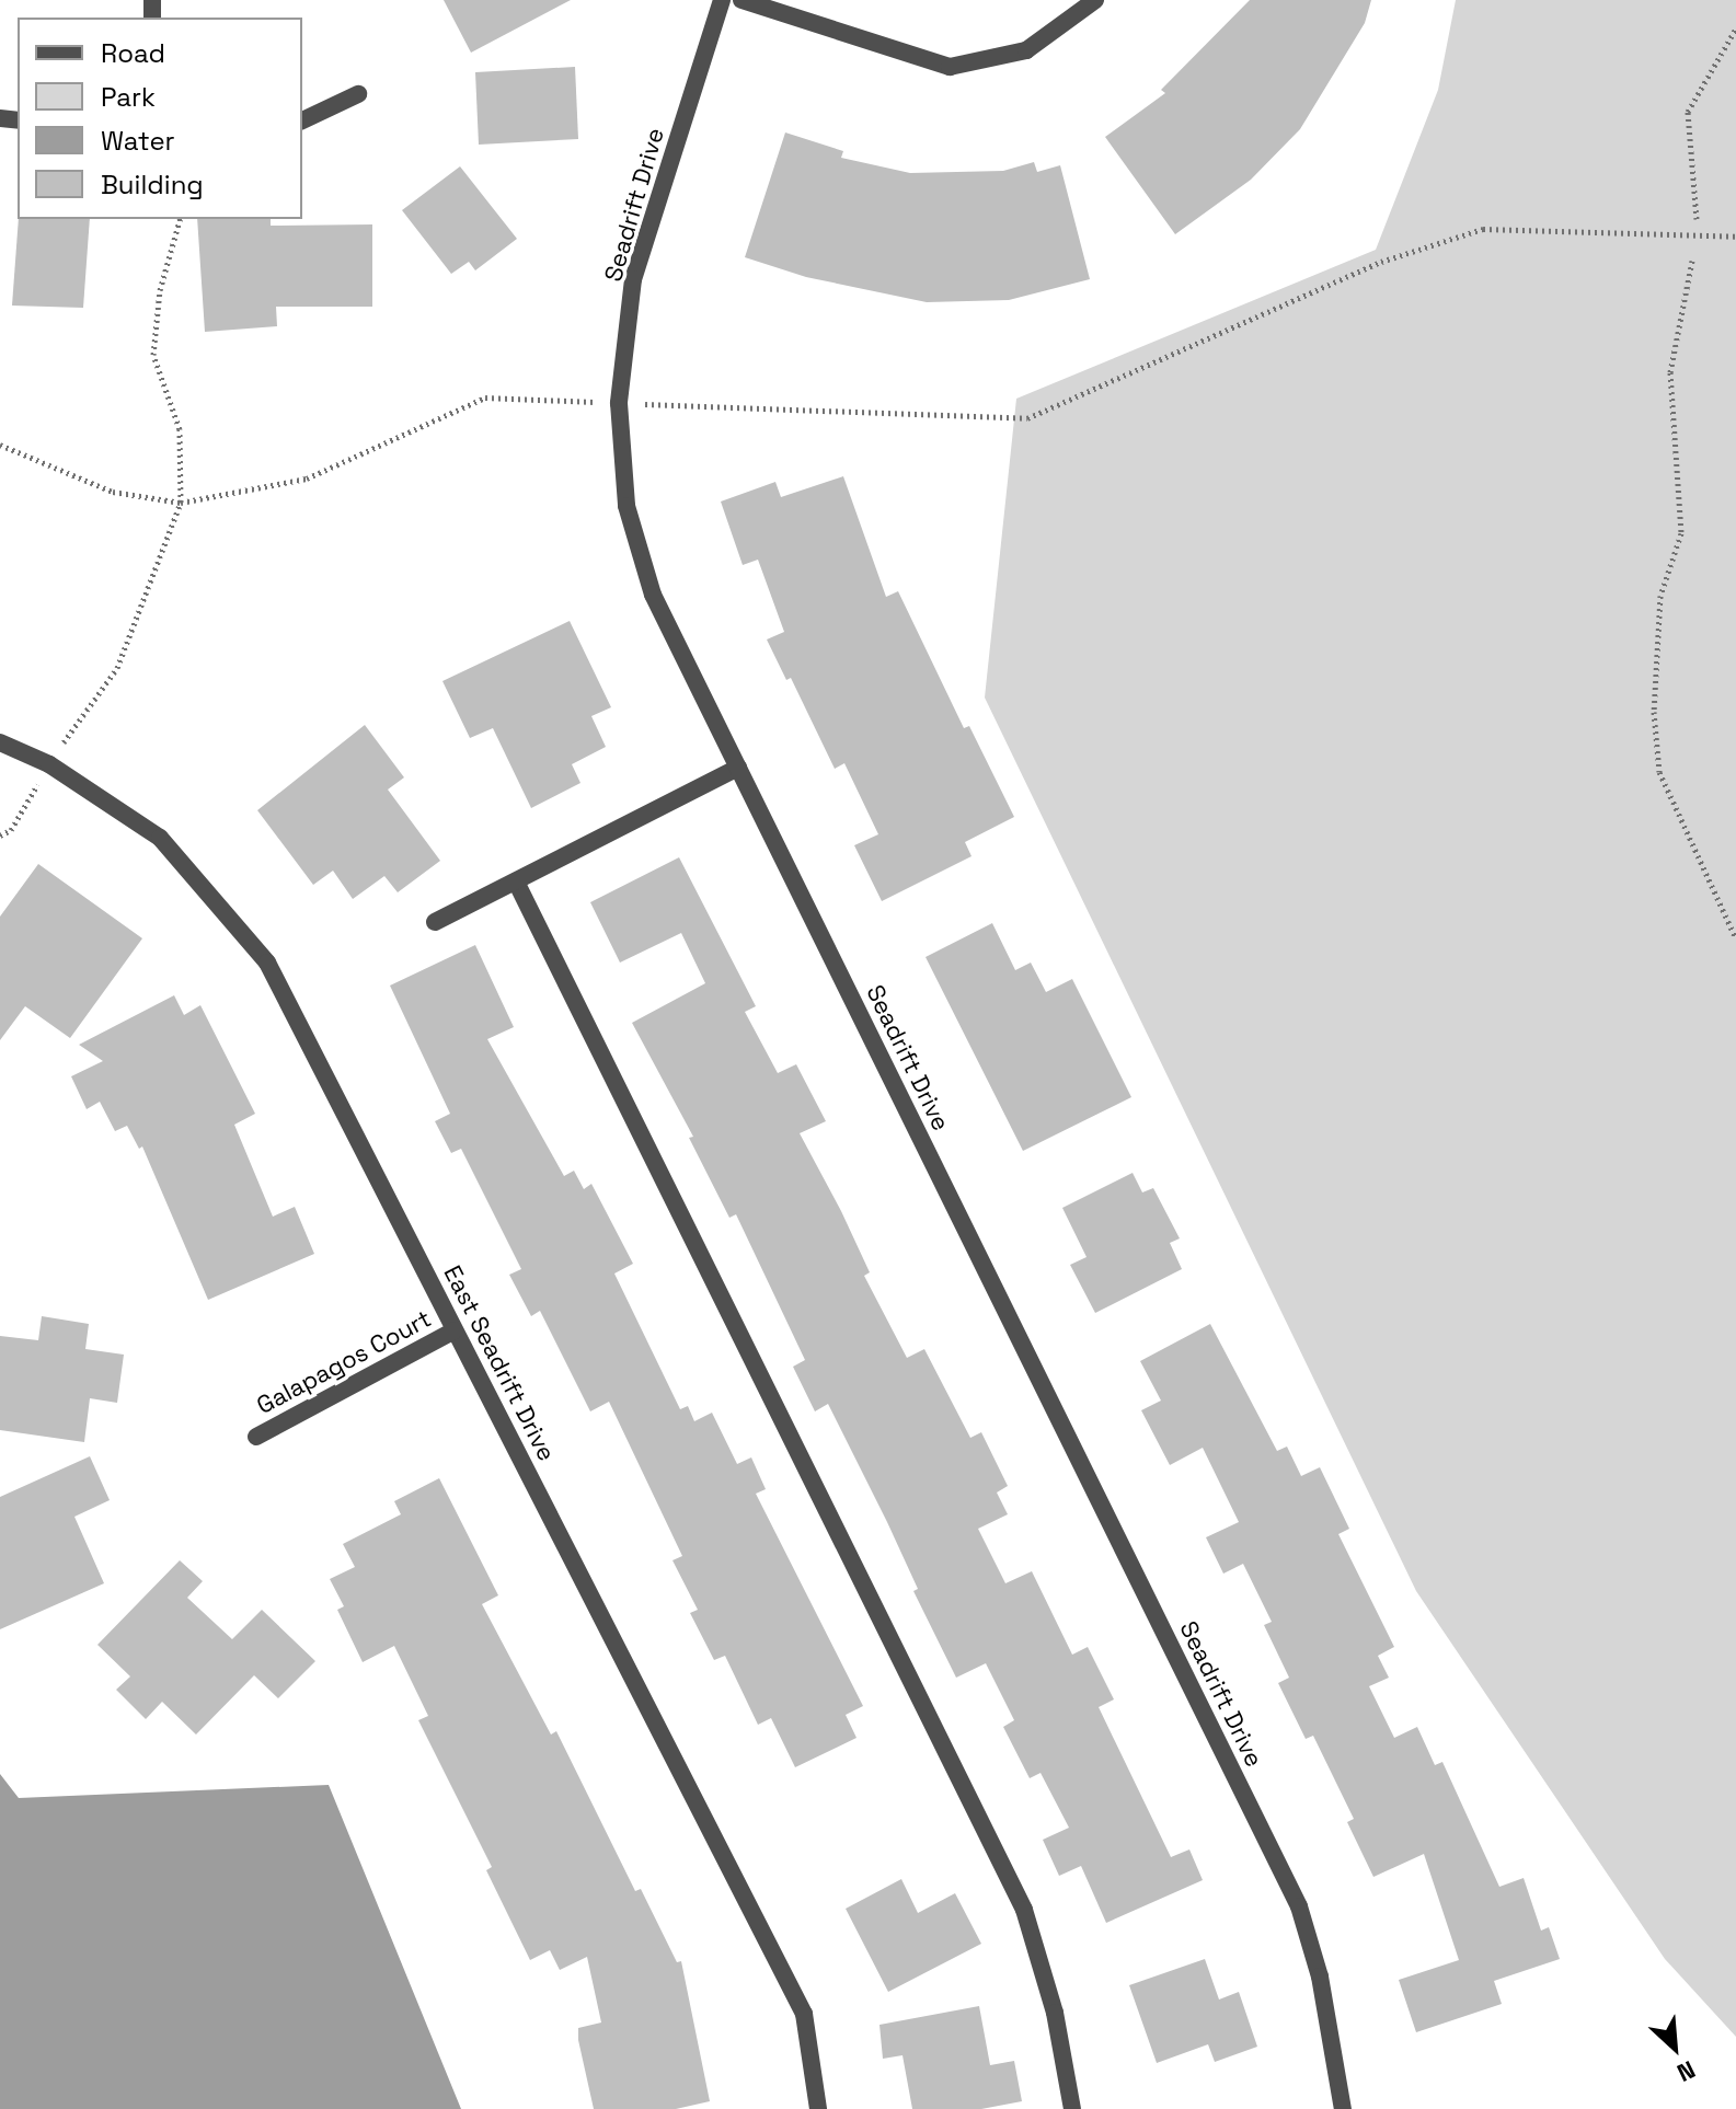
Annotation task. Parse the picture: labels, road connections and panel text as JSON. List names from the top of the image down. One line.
{"streets":{"street":["Seadrift Drive","Galapagos Court","East Seadrift Drive"]},"crossings":[["Galapagos Court","East Seadrift Drive"]],"legend":["Road","Park","Water","Building"],"north":"bottom right"}
